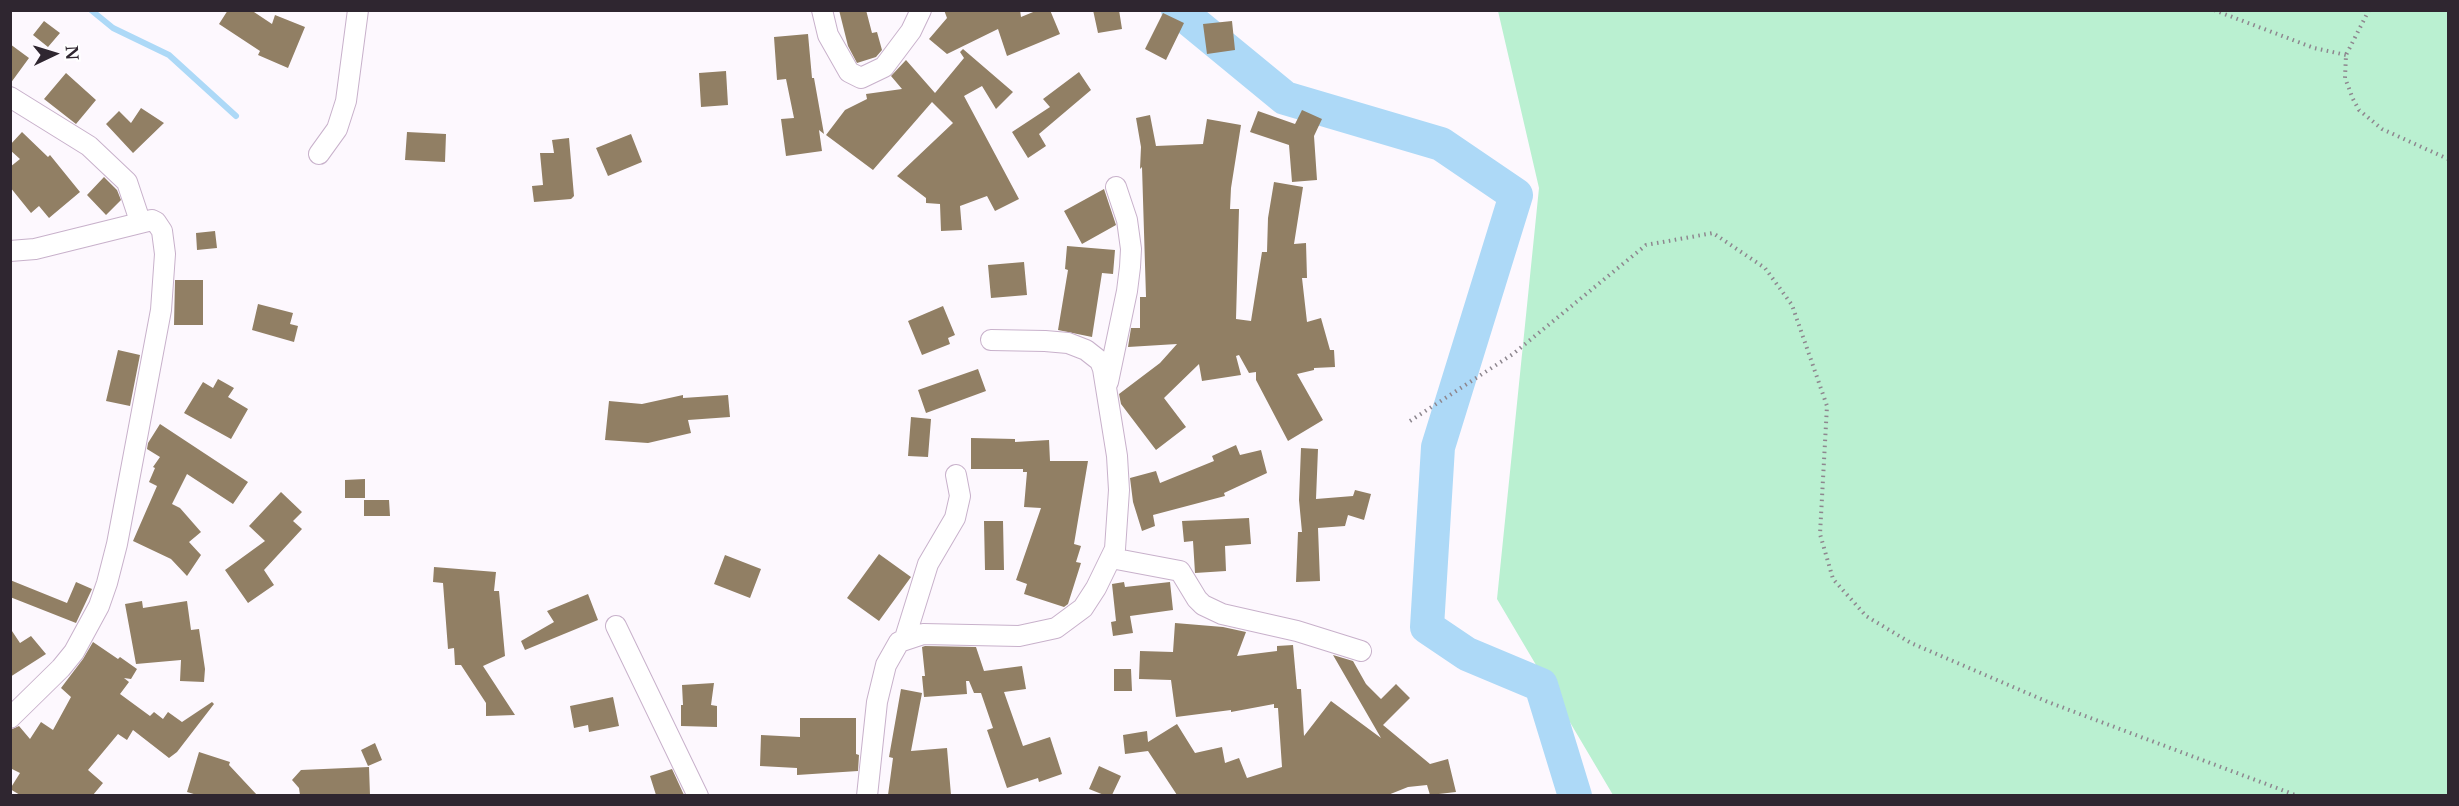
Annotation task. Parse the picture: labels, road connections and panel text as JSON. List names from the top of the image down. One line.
{"north":"right"}
